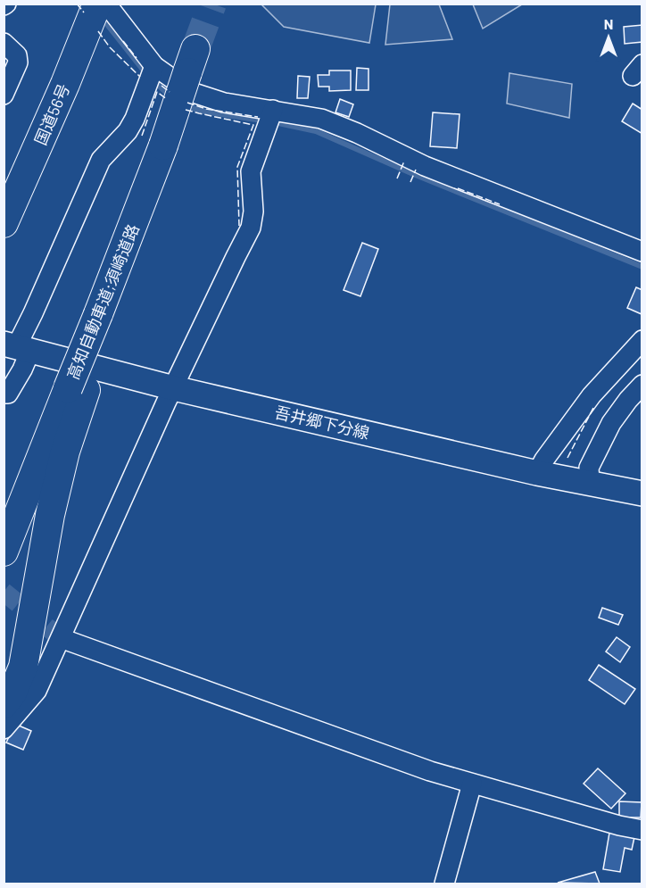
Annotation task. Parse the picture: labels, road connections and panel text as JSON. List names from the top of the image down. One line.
{"streets":{"highway":["国道56号","高知自動車道;須崎道路"],"main road":["吾井郷下分線"]},"north":"top"}
